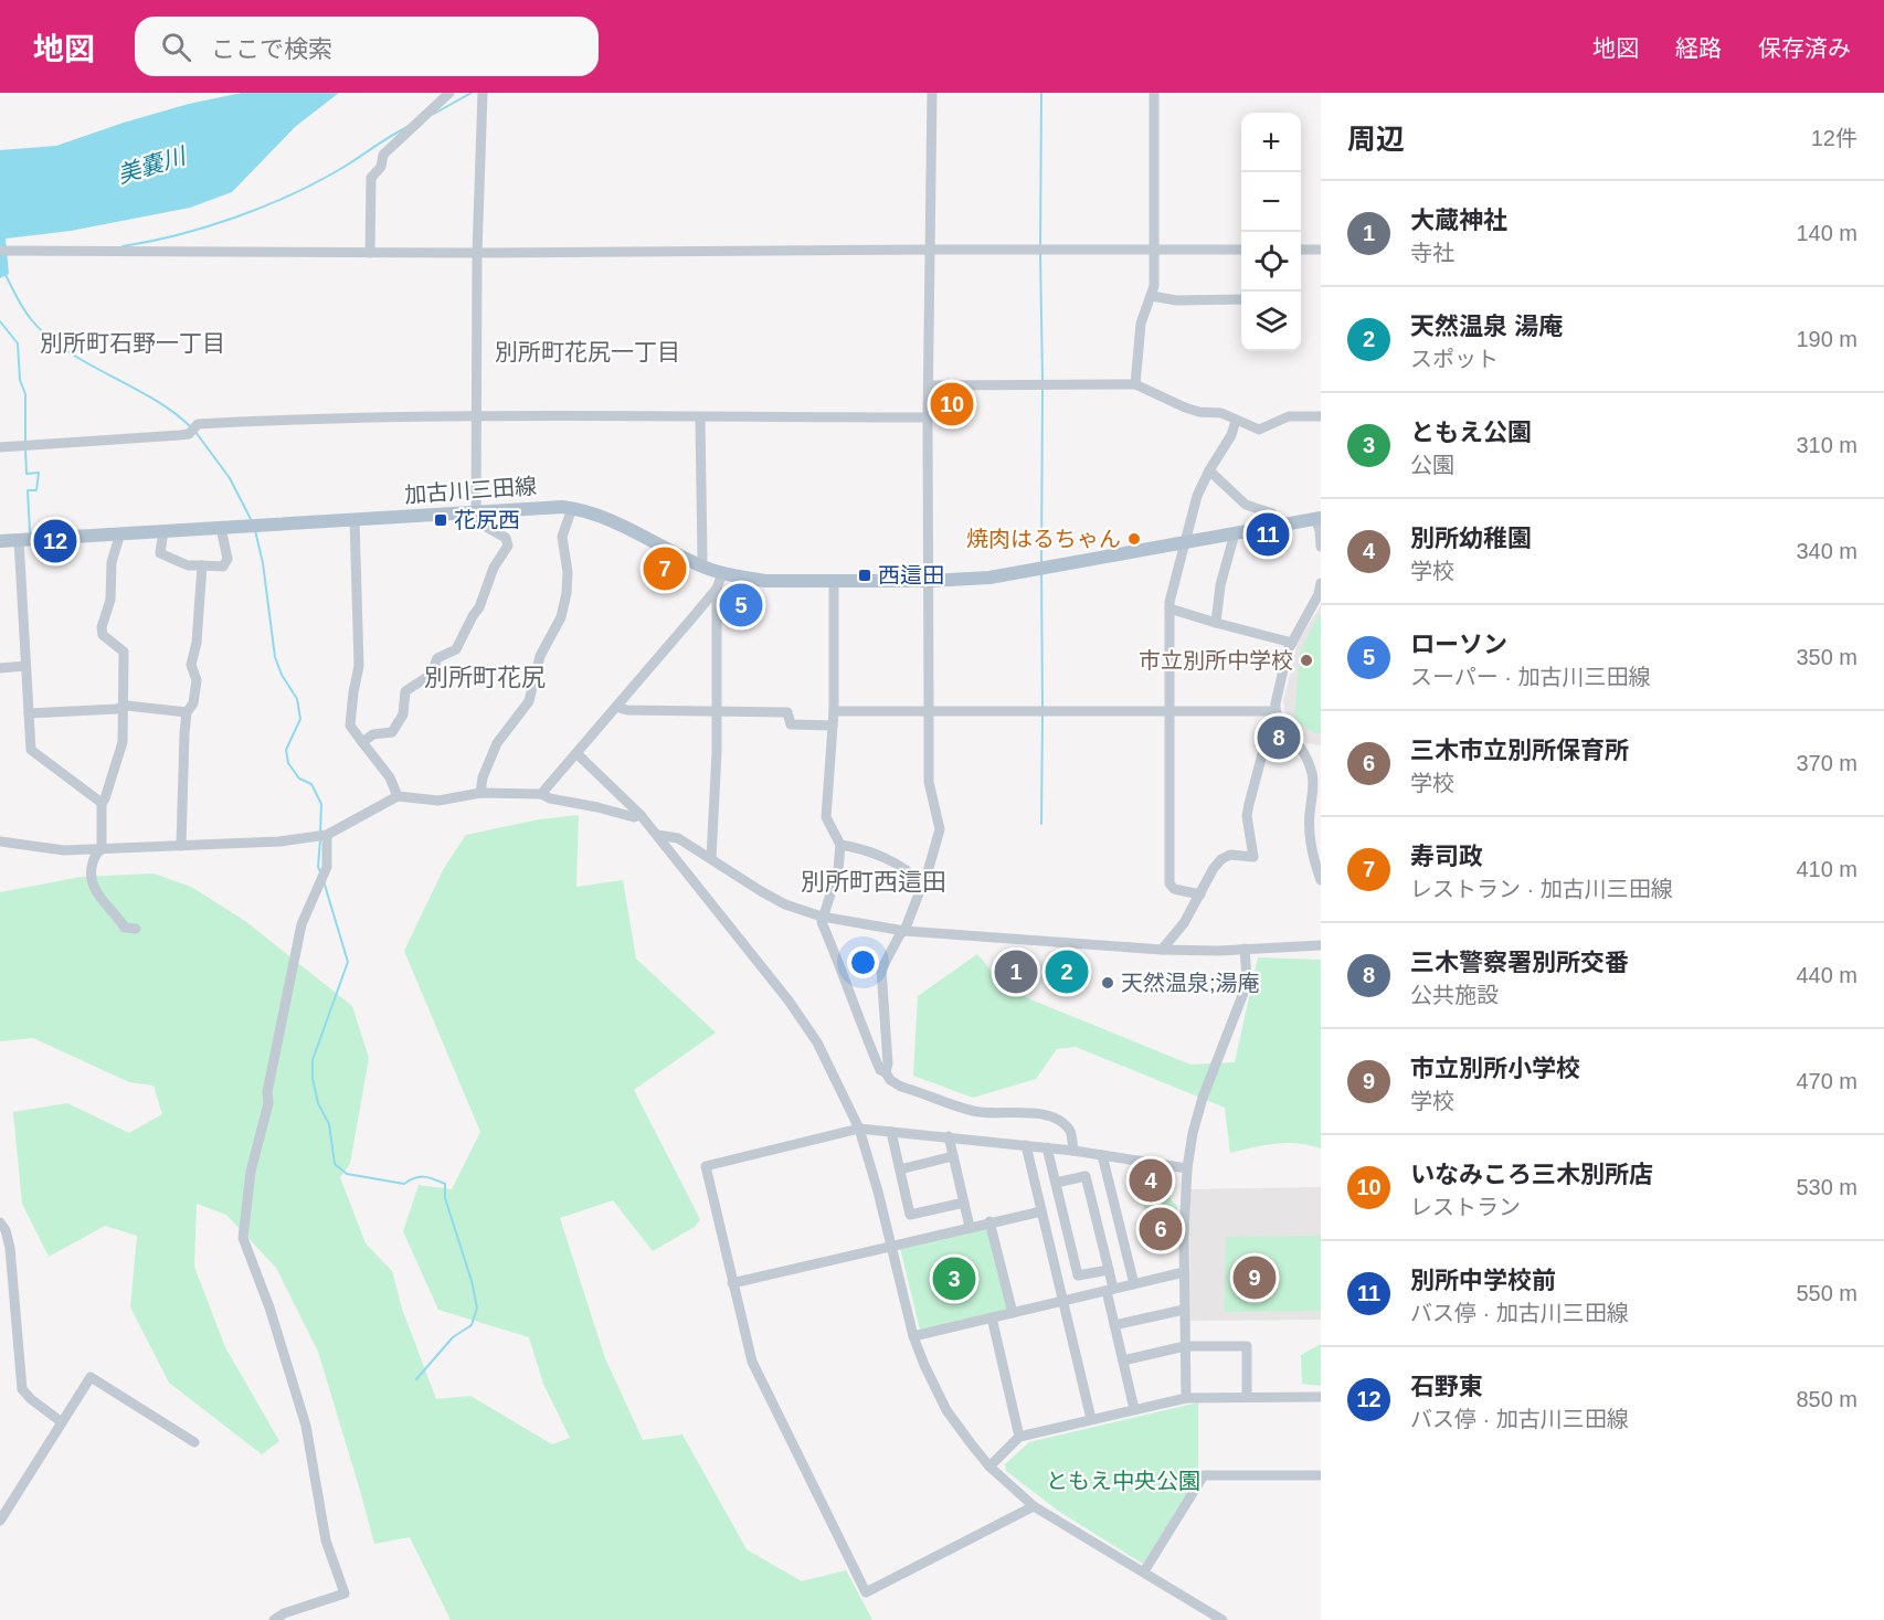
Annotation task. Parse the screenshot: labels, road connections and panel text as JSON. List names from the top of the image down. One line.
{"streets":{"main road":["加古川三田線"]},"districts":["別所町石野一丁目","別所町花尻一丁目","別所町花尻","別所町西這田"],"water":["美嚢川"],"parks":["ともえ中央公園"],"places":{"transit":["花尻西","西這田"],"other":["焼肉はるちゃん","市立別所中学校","天然温泉;湯庵"]},"page":{"header":"地図","search":"ここで検索","nav":["地図","経路","保存済み"],"heading":["周辺","12件"],"map_buttons":["+","−"],"list":[{"mark":"1","name":"大蔵神社","note":"寺社","value":"140 m"},{"mark":"2","name":"天然温泉 湯庵","note":"スポット","value":"190 m"},{"mark":"3","name":"ともえ公園","note":"公園","value":"310 m"},{"mark":"4","name":"別所幼稚園","note":"学校","value":"340 m"},{"mark":"5","name":"ローソン","note":"スーパー · 加古川三田線","value":"350 m"},{"mark":"6","name":"三木市立別所保育所","note":"学校","value":"370 m"},{"mark":"7","name":"寿司政","note":"レストラン · 加古川三田線","value":"410 m"},{"mark":"8","name":"三木警察署別所交番","note":"公共施設","value":"440 m"},{"mark":"9","name":"市立別所小学校","note":"学校","value":"470 m"},{"mark":"10","name":"いなみころ三木別所店","note":"レストラン","value":"530 m"},{"mark":"11","name":"別所中学校前","note":"バス停 · 加古川三田線","value":"550 m"},{"mark":"12","name":"石野東","note":"バス停 · 加古川三田線","value":"850 m"}],"pins":["10","11","12","7","5","8","1","2","4","6","9","3"]}}
